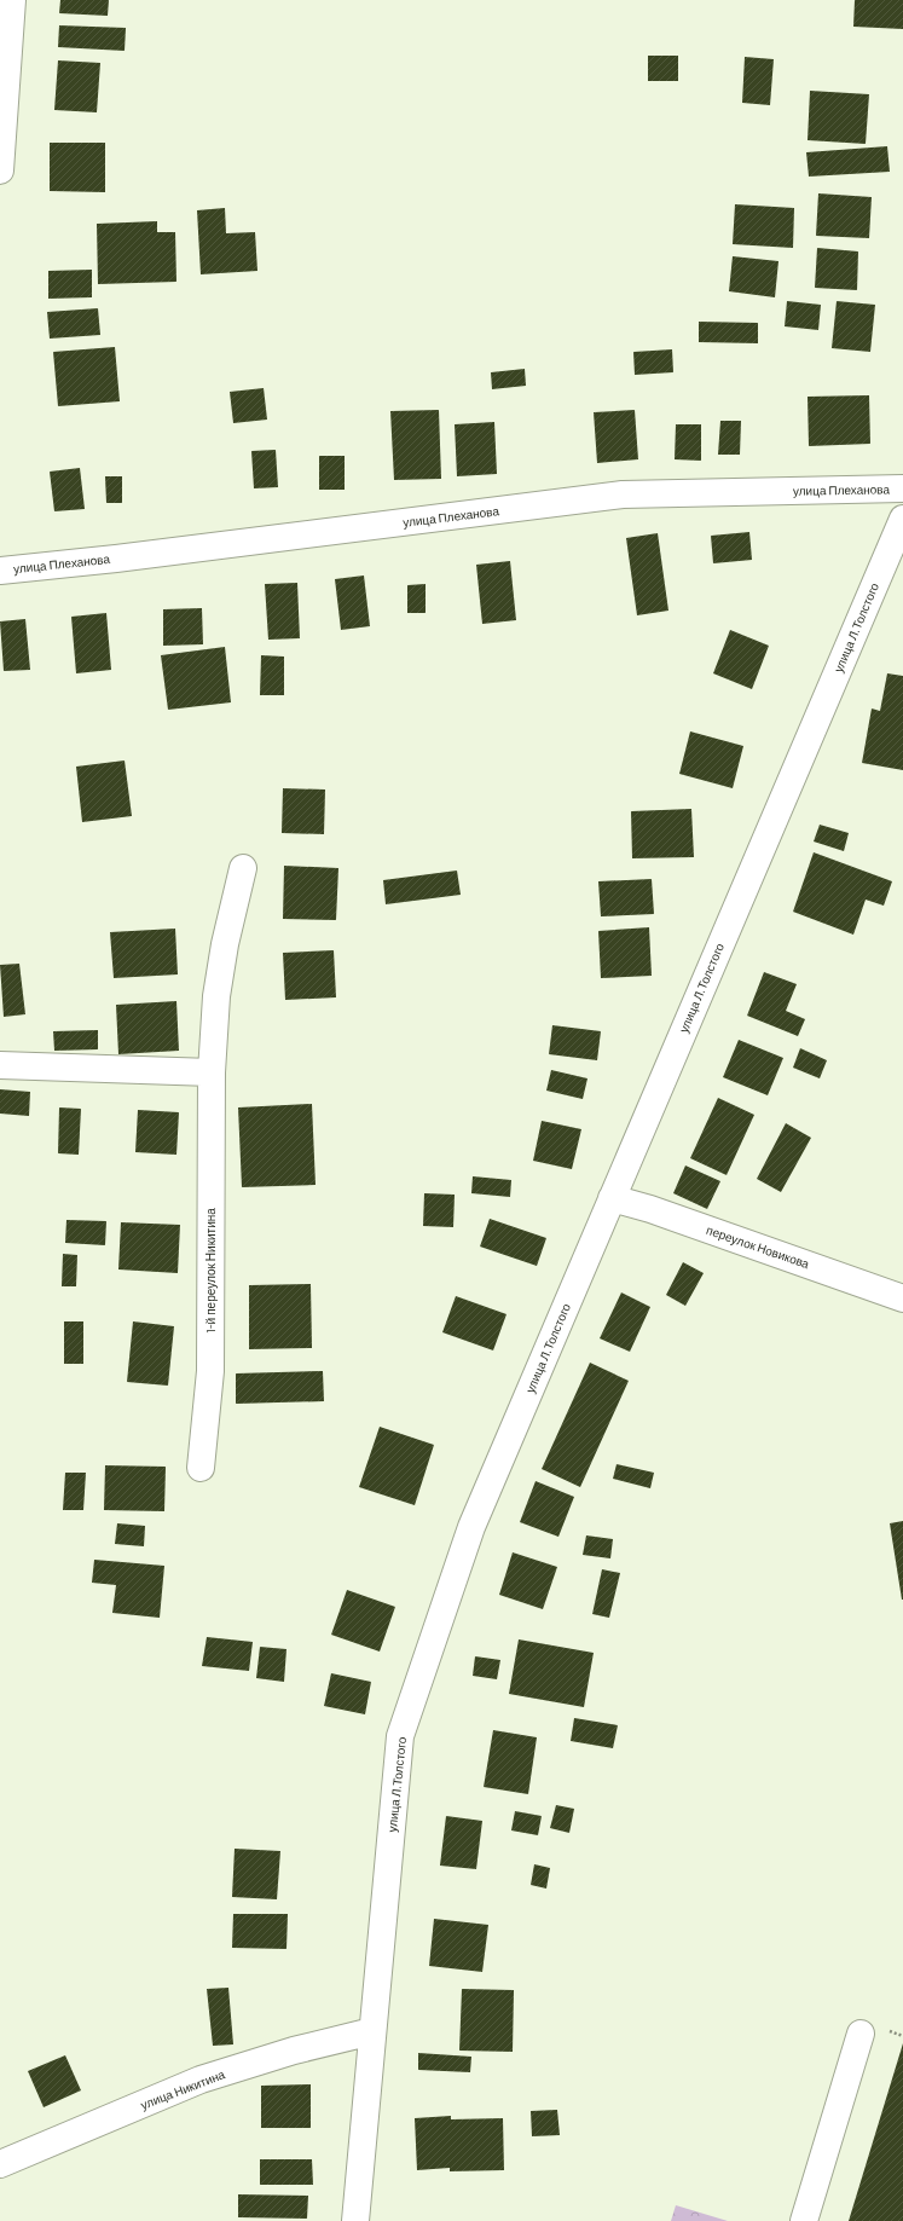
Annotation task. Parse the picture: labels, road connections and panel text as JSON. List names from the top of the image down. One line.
{"streets":{"street":["улица Плеханова","улица Л.Толстого","переулок Новикова","1-й переулок Никитина","улица Никитина"]},"crossings":[["улица Л.Толстого","переулок Новикова"],["улица Л.Толстого","улица Никитина"]]}
